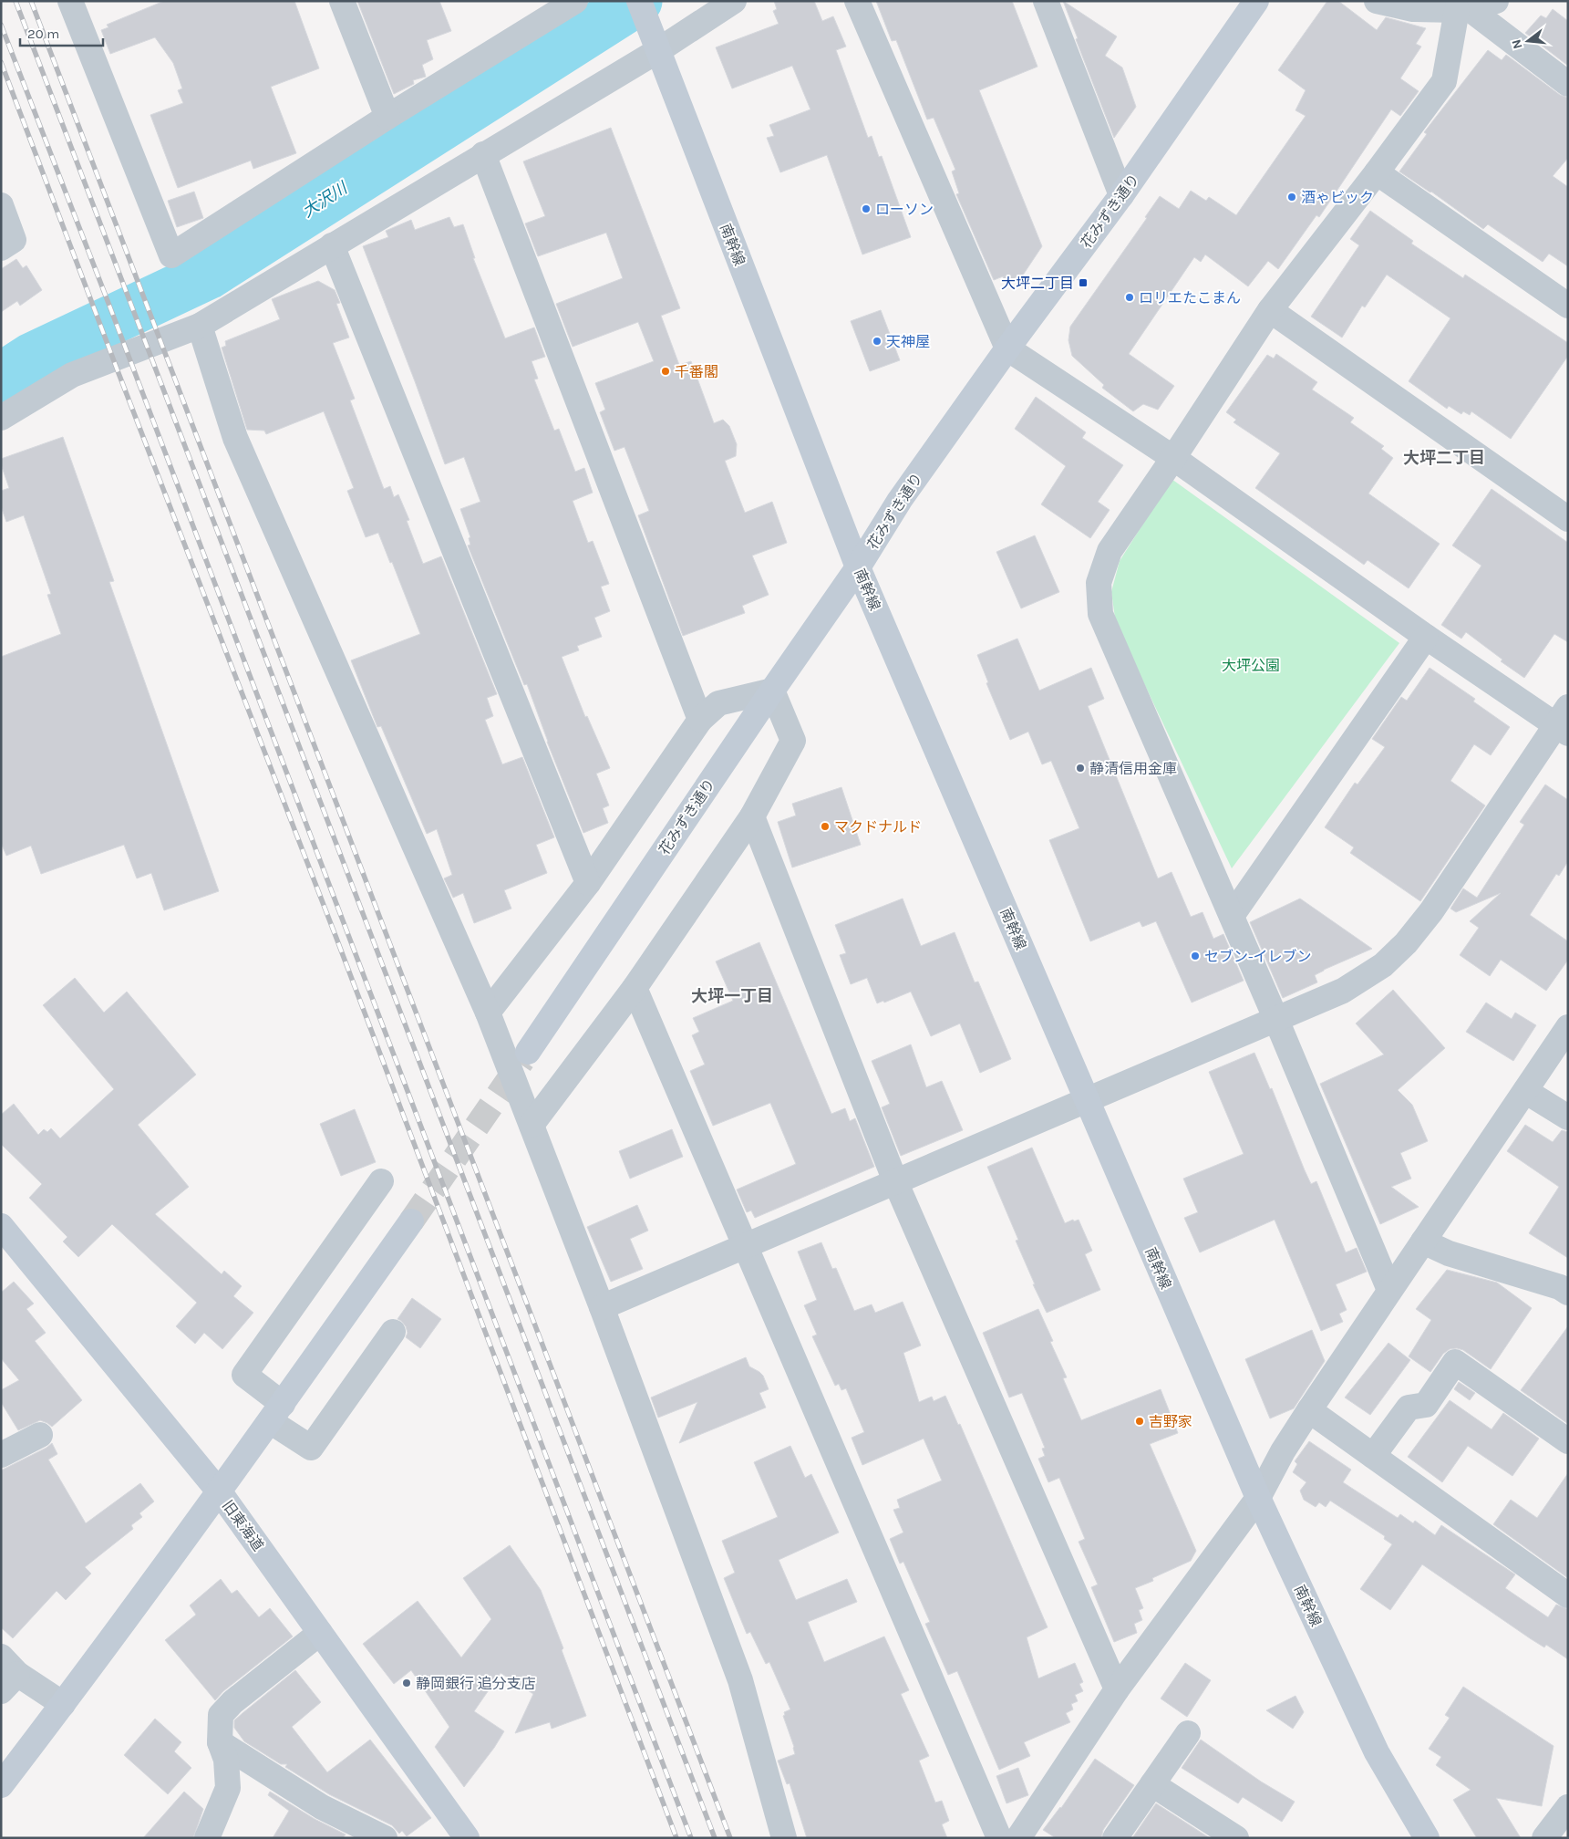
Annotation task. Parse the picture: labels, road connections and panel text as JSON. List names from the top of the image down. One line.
{"streets":{"street":["花みずき通り","南幹線","旧東海道"]},"crossings":[["花みずき通り","南幹線"]],"districts":["大坪二丁目","大坪一丁目"],"water":["大沢川"],"parks":["大坪公園"],"places":{"other":["酒ゃビック","ローソン","ロリエたこまん","天神屋","千番閣","静清信用金庫","マクドナルド","セブン-イレブン","吉野家","静岡銀行 追分支店"],"transit":["大坪二丁目"]},"scale_bar":"20 m","north":"left"}
